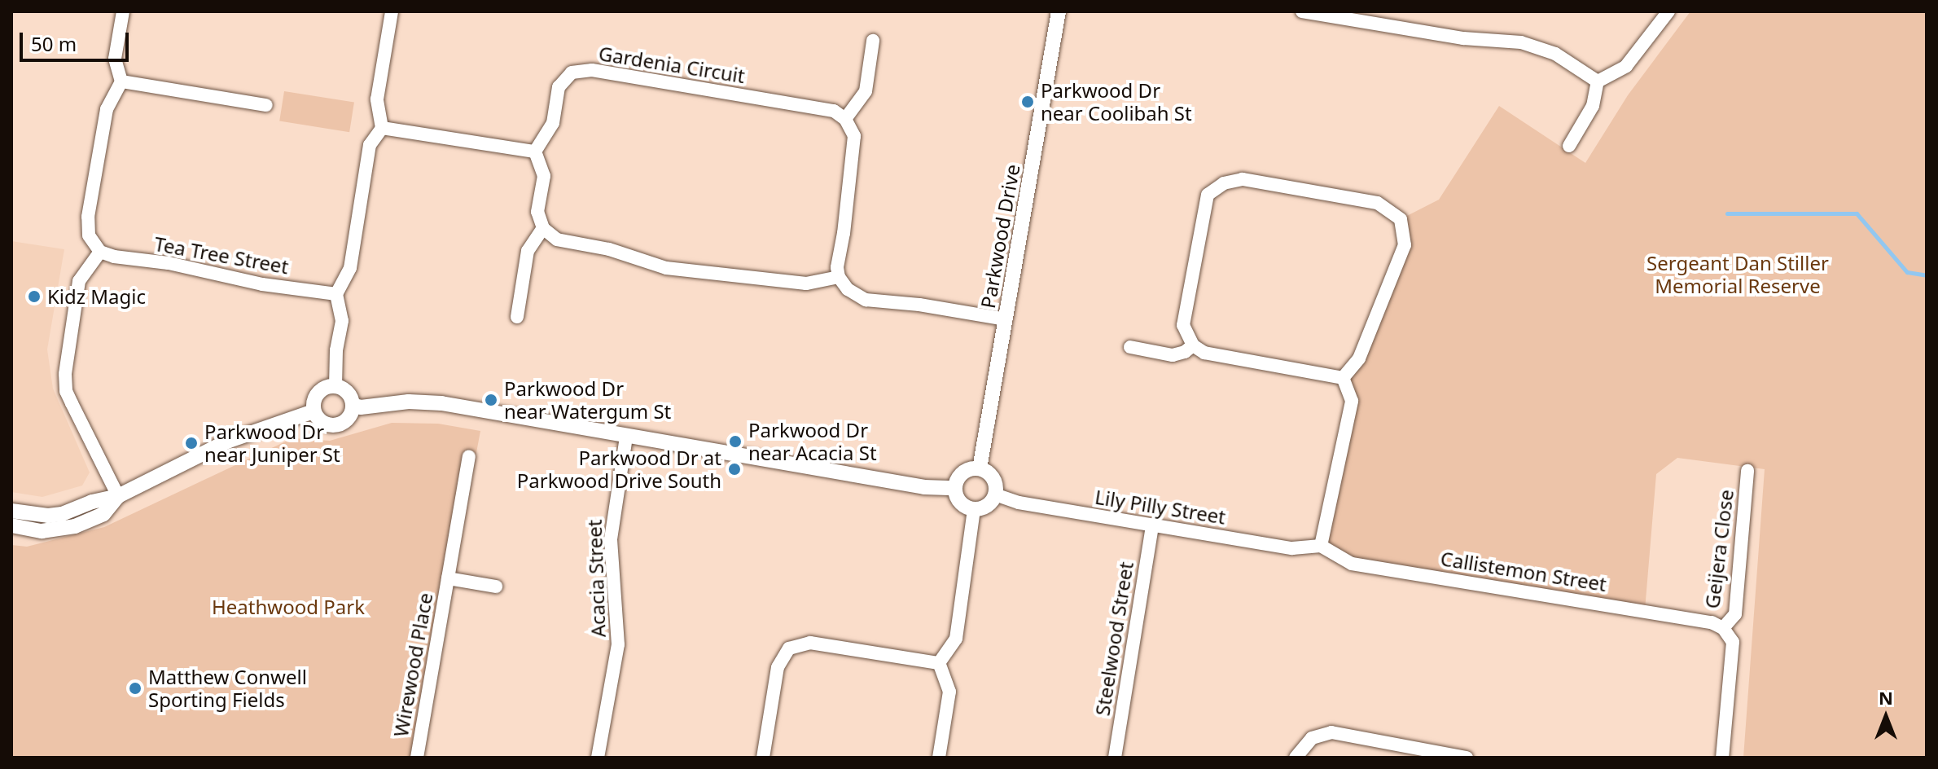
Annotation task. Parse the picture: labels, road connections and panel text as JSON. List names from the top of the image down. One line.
{"streets":{"street":["Gardenia Circuit","Parkwood Drive","Tea Tree Street","Lily Pilly Street","Geijera Close","Callistemon Street","Acacia Street","Steelwood Street","Wirewood Place"]},"crossings":[["Parkwood Drive","Lily Pilly Street"],["Lily Pilly Street","Callistemon Street"],["Lily Pilly Street","Steelwood Street"],["Geijera Close","Callistemon Street"]],"parks":["Sergeant Dan Stiller Memorial Reserve","Heathwood Park"],"places":["Parkwood Dr near Coolibah St","Kidz Magic","Parkwood Dr near Watergum St","Parkwood Dr near Acacia St","Parkwood Dr near Juniper St","Parkwood Dr at Parkwood Drive South","Matthew Conwell Sporting Fields"],"scale_bar":"50 m","north":"top"}
